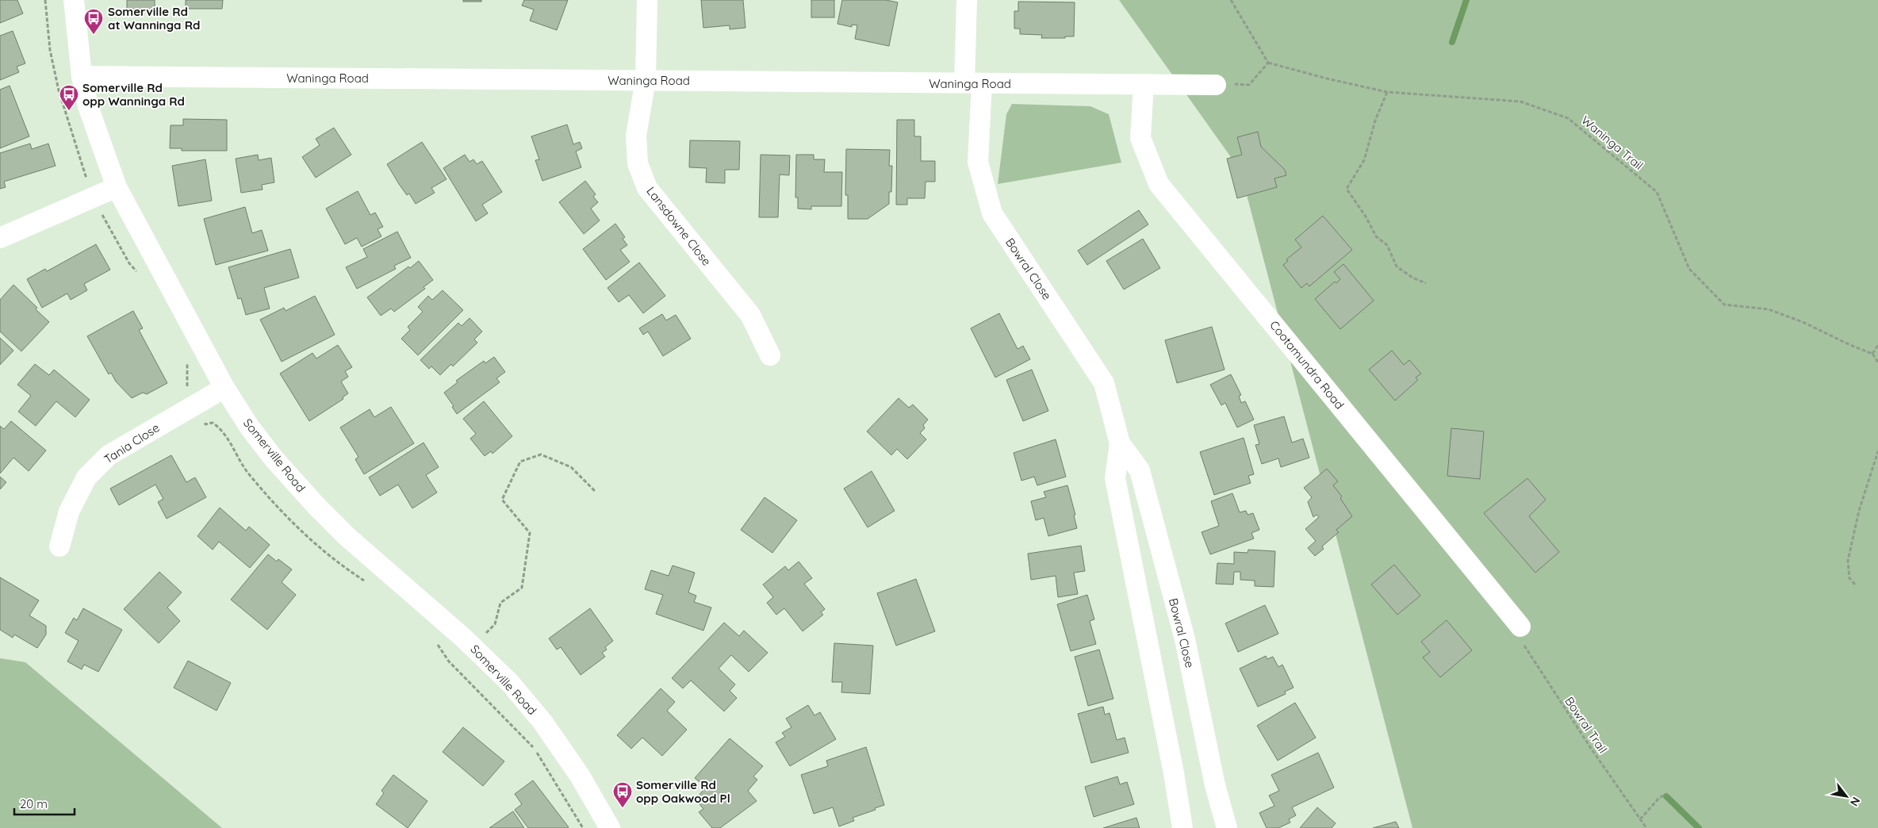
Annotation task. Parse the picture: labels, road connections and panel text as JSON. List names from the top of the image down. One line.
{"streets":{"street":["Waninga Road","Lansdowne Close","Bowral Close","Cootamundra Road","Tania Close","Somerville Road"],"path":["Waninga Trail","Bowral Trail"]},"crossings":[["Waninga Road","Lansdowne Close"],["Waninga Road","Bowral Close"],["Waninga Road","Cootamundra Road"],["Waninga Road","Somerville Road"],["Cootamundra Road","Bowral Trail"],["Tania Close","Somerville Road"]],"places":{"bus stop":["Somerville Rd at Wanninga Rd","Somerville Rd opp Wanninga Rd","Somerville Rd opp Oakwood Pl"]},"scale_bar":"20 m","north":"bottom right"}
